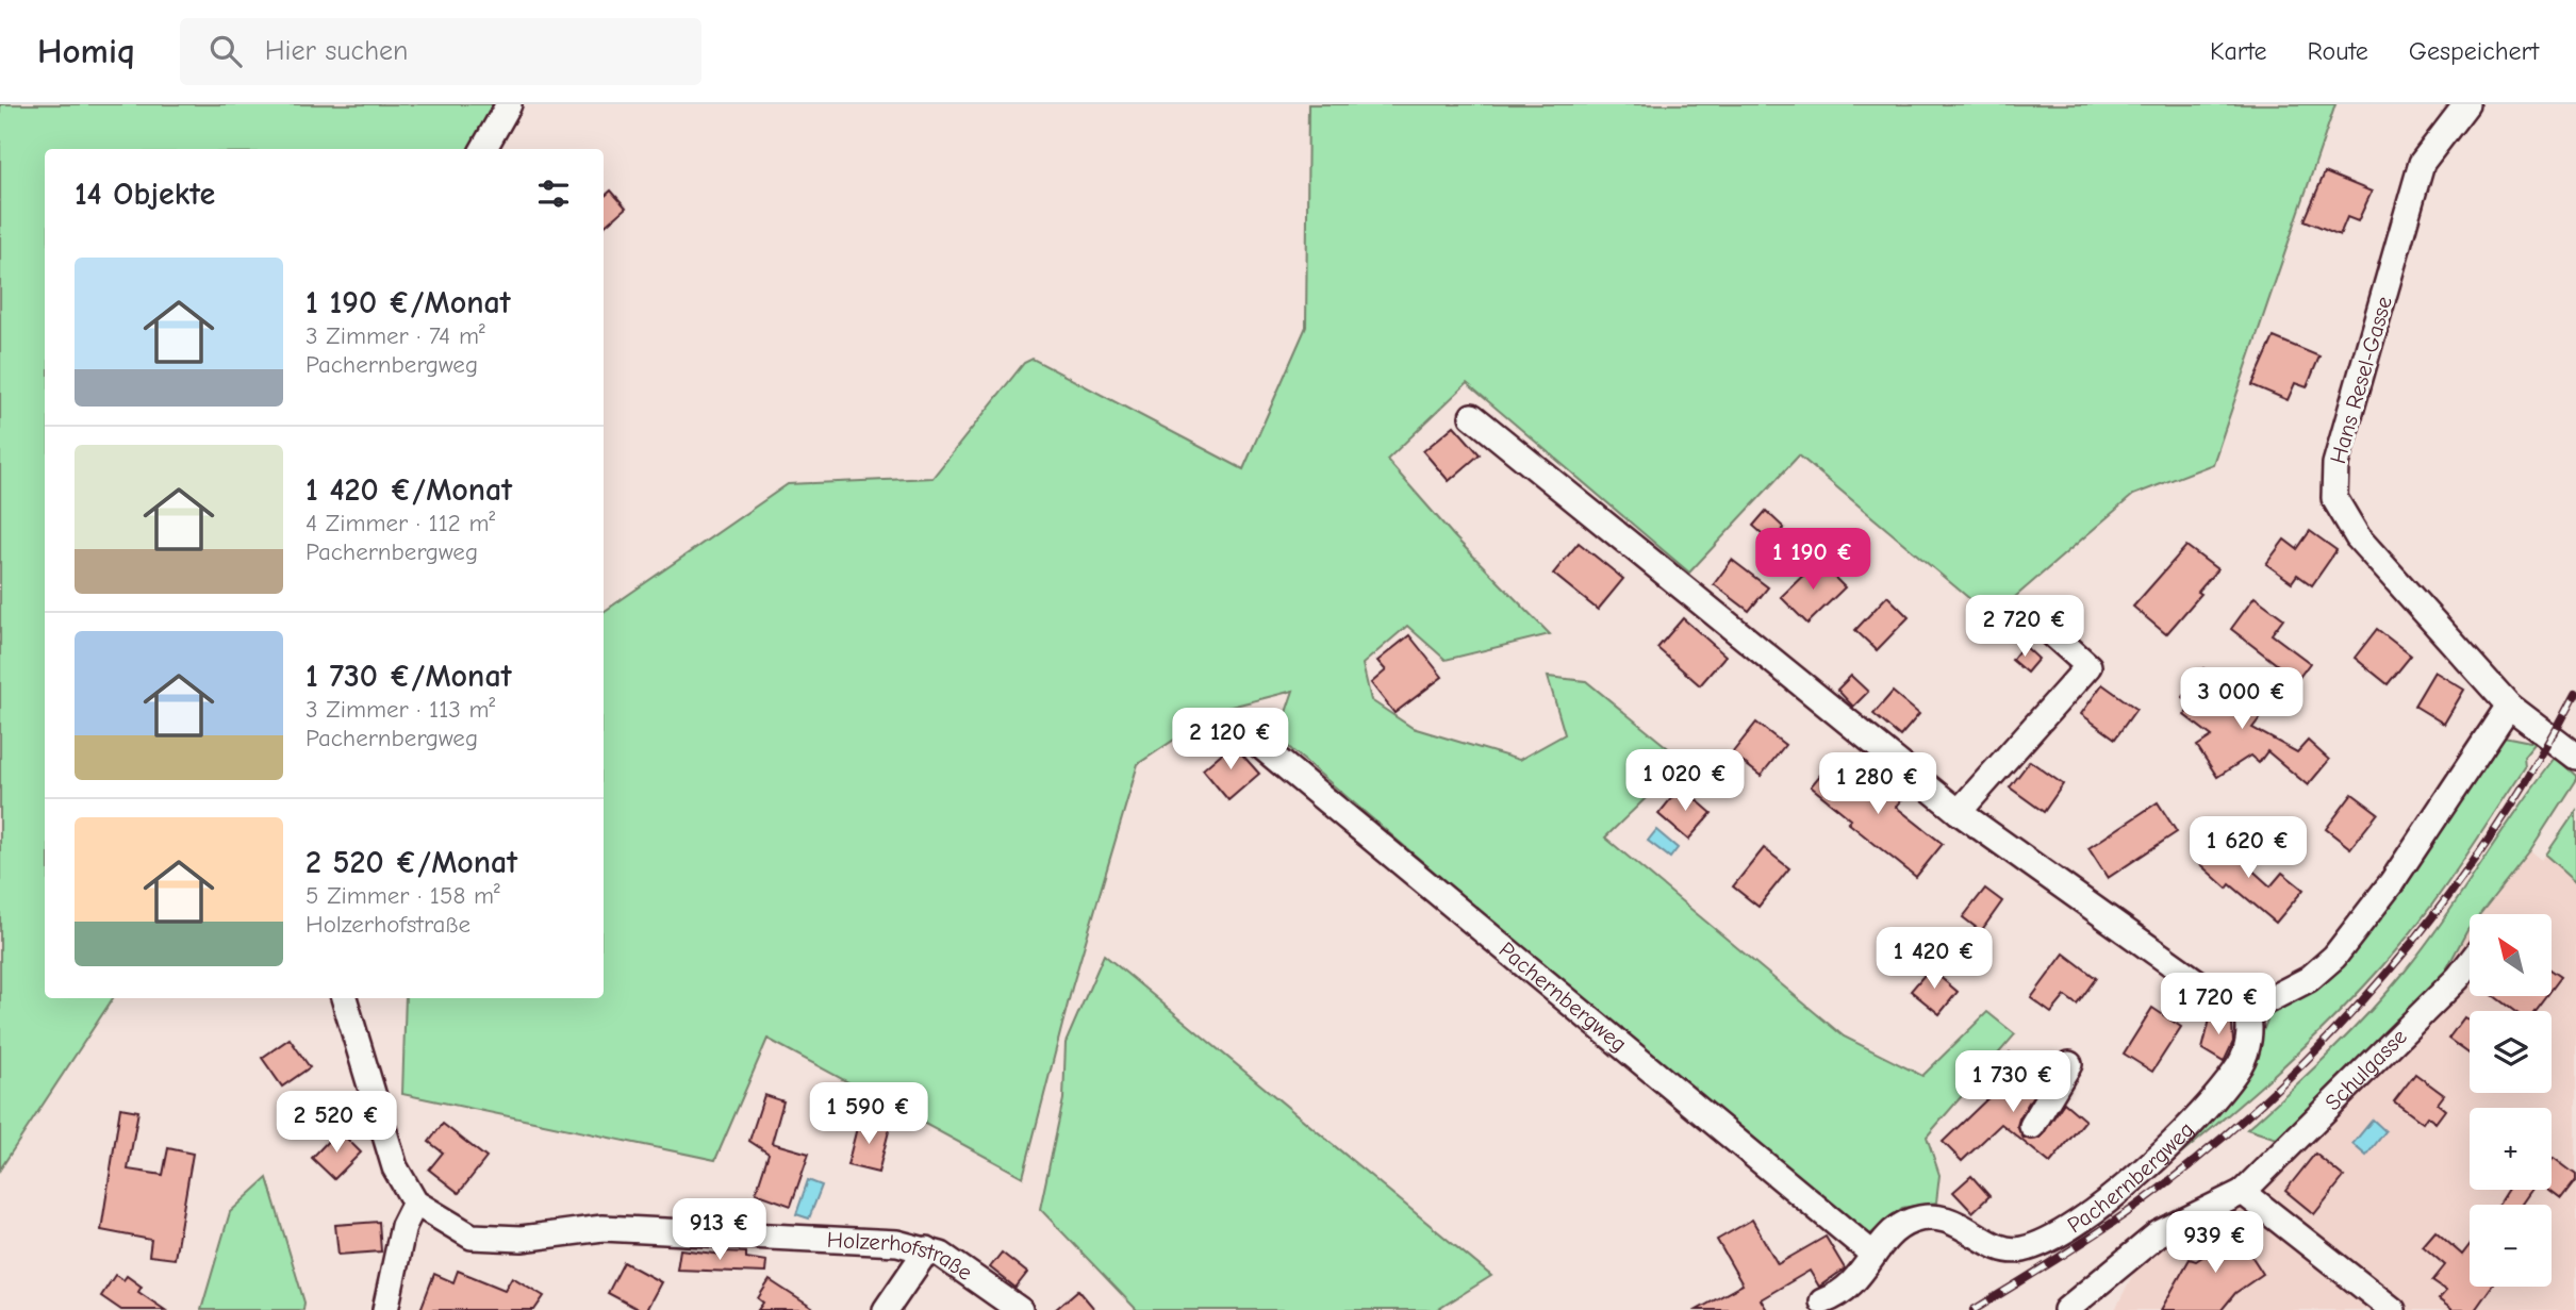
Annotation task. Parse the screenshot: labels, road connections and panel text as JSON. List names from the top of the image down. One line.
{"streets":{"street":["Hans Resel-Gasse","Pachernbergweg","Schulgasse","Holzerhofstraße"]},"north":"top left","page":{"header":"Homiq","search":"Hier suchen","nav":["Karte","Route","Gespeichert"],"heading":"14 Objekte","list":[{"name":"1 190 €/Monat","note":"3 Zimmer · 74 m² · Pachernbergweg"},{"name":"1 420 €/Monat","note":"4 Zimmer · 112 m² · Pachernbergweg"},{"name":"1 730 €/Monat","note":"3 Zimmer · 113 m² · Pachernbergweg"},{"name":"2 520 €/Monat","note":"5 Zimmer · 158 m² · Holzerhofstraße"}],"price":["1 190 €","2 720 €","3 000 €","2 120 €","1 020 €","1 280 €","1 620 €","1 420 €","1 720 €","1 730 €","1 590 €","2 520 €","913 €","939 €"],"map_buttons":["+","−"]}}
